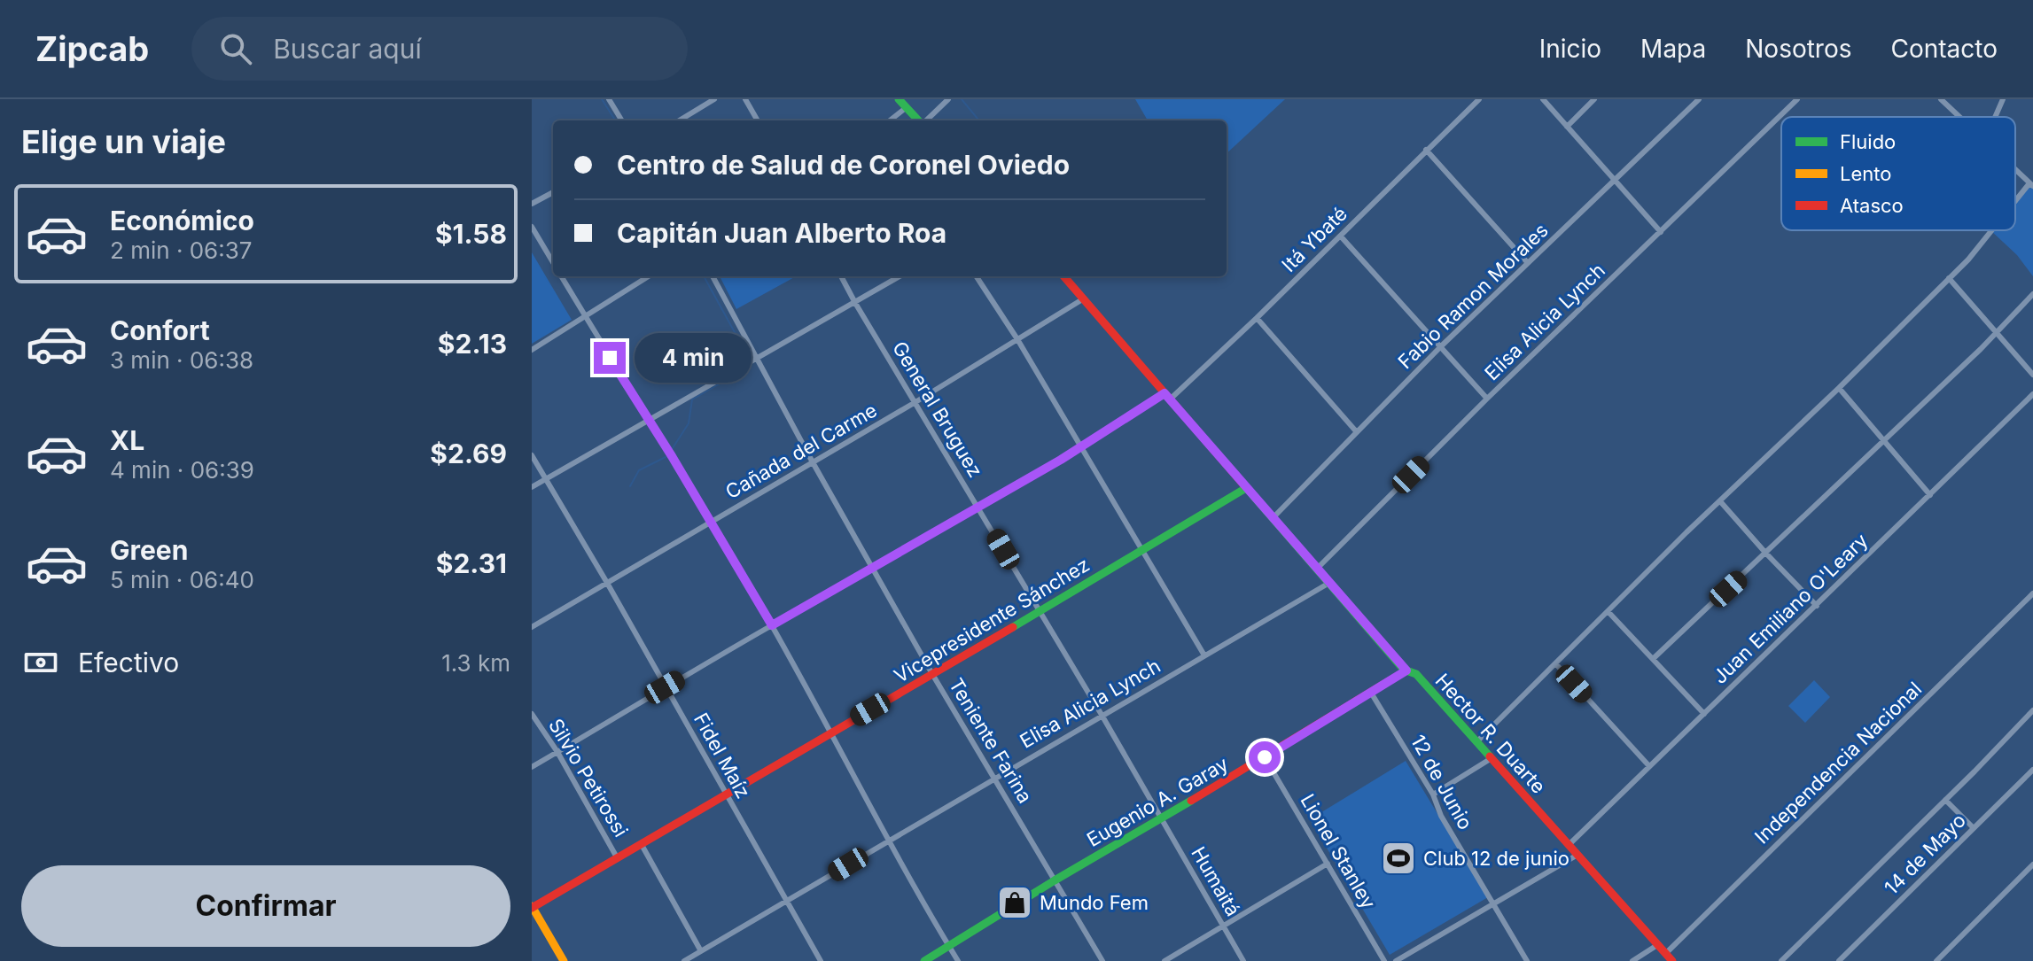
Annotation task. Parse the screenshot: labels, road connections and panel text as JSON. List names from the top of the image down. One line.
{"streets":{"main road":["Vicepresidente Sánchez","Hector R. Duarte","Eugenio A. Garay"],"street":["Itá Ybaté","Fabio Ramon Morales","Elisa Alicia Lynch","General Bruguez","Cañada del Carme","Juan Emiliano O'Leary","Teniente Farina","Fidel Maíz","Independencia Nacional","Silvio Petirossi","12 de Junio","Lionel Stanley","14 de Mayo","Humaitá"]},"crossings":[["Itá Ybaté","General Bruguez"],["Itá Ybaté","Hector R. Duarte"],["Itá Ybaté","Teniente Farina"],["Itá Ybaté","Fidel Maíz"],["Itá Ybaté","Silvio Petirossi"],["Fabio Ramon Morales","Hector R. Duarte"],["Elisa Alicia Lynch","General Bruguez"],["Elisa Alicia Lynch","Hector R. Duarte"],["Elisa Alicia Lynch","Teniente Farina"],["Elisa Alicia Lynch","Fidel Maíz"],["Elisa Alicia Lynch","Silvio Petirossi"],["General Bruguez","Cañada del Carme"],["General Bruguez","Vicepresidente Sánchez"],["General Bruguez","Eugenio A. Garay"],["General Bruguez","Humaitá"],["Cañada del Carme","Hector R. Duarte"],["Cañada del Carme","Teniente Farina"],["Cañada del Carme","Fidel Maíz"],["Juan Emiliano O'Leary","Hector R. Duarte"],["Vicepresidente Sánchez","Hector R. Duarte"],["Vicepresidente Sánchez","Teniente Farina"],["Vicepresidente Sánchez","Fidel Maíz"],["Vicepresidente Sánchez","Silvio Petirossi"],["Hector R. Duarte","Independencia Nacional"],["Hector R. Duarte","Eugenio A. Garay"],["Teniente Farina","Eugenio A. Garay"],["12 de Junio","Eugenio A. Garay"],["Eugenio A. Garay","Lionel Stanley"],["Eugenio A. Garay","Humaitá"]],"places":{"sports":["Club 12 de junio"],"shop":["Mundo Fem"]},"legend":["Fluido","Lento","Atasco"],"page":{"header":"Zipcab","search":"Buscar aquí","nav":["Inicio","Mapa","Nosotros","Contacto"],"heading":"Elige un viaje","banner":["Centro de Salud de Coronel Oviedo","Capitán Juan Alberto Roa"],"list":[{"name":"Económico","note":"2 min · 06:37","value":"$1.58"},{"name":"Confort","note":"3 min · 06:38","value":"$2.13"},{"name":"XL","note":"4 min · 06:39","value":"$2.69"},{"name":"Green","note":"5 min · 06:40","value":"$2.31"}],"bubble":"4 min","pay":["Efectivo","1.3 km"],"buttons":"Confirmar"}}
